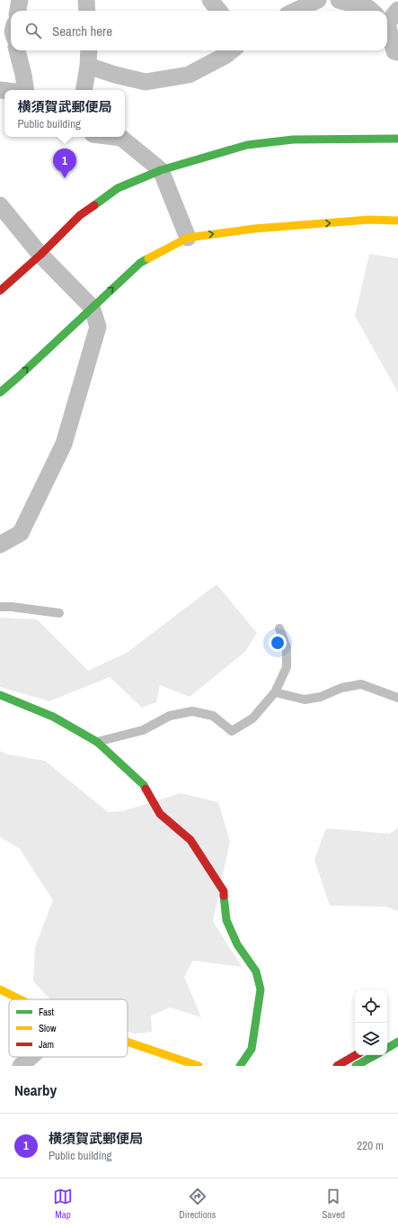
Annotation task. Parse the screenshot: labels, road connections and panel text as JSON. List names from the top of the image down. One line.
{"legend":["Fast","Slow","Jam"],"page":{"search":"Search here","popup":["横須賀武郵便局","Public building"],"pins":"1","heading":"Nearby","list":[{"mark":"1","name":"横須賀武郵便局","note":"Public building","value":"220 m"}],"nav":["Map","Directions","Saved"]}}
